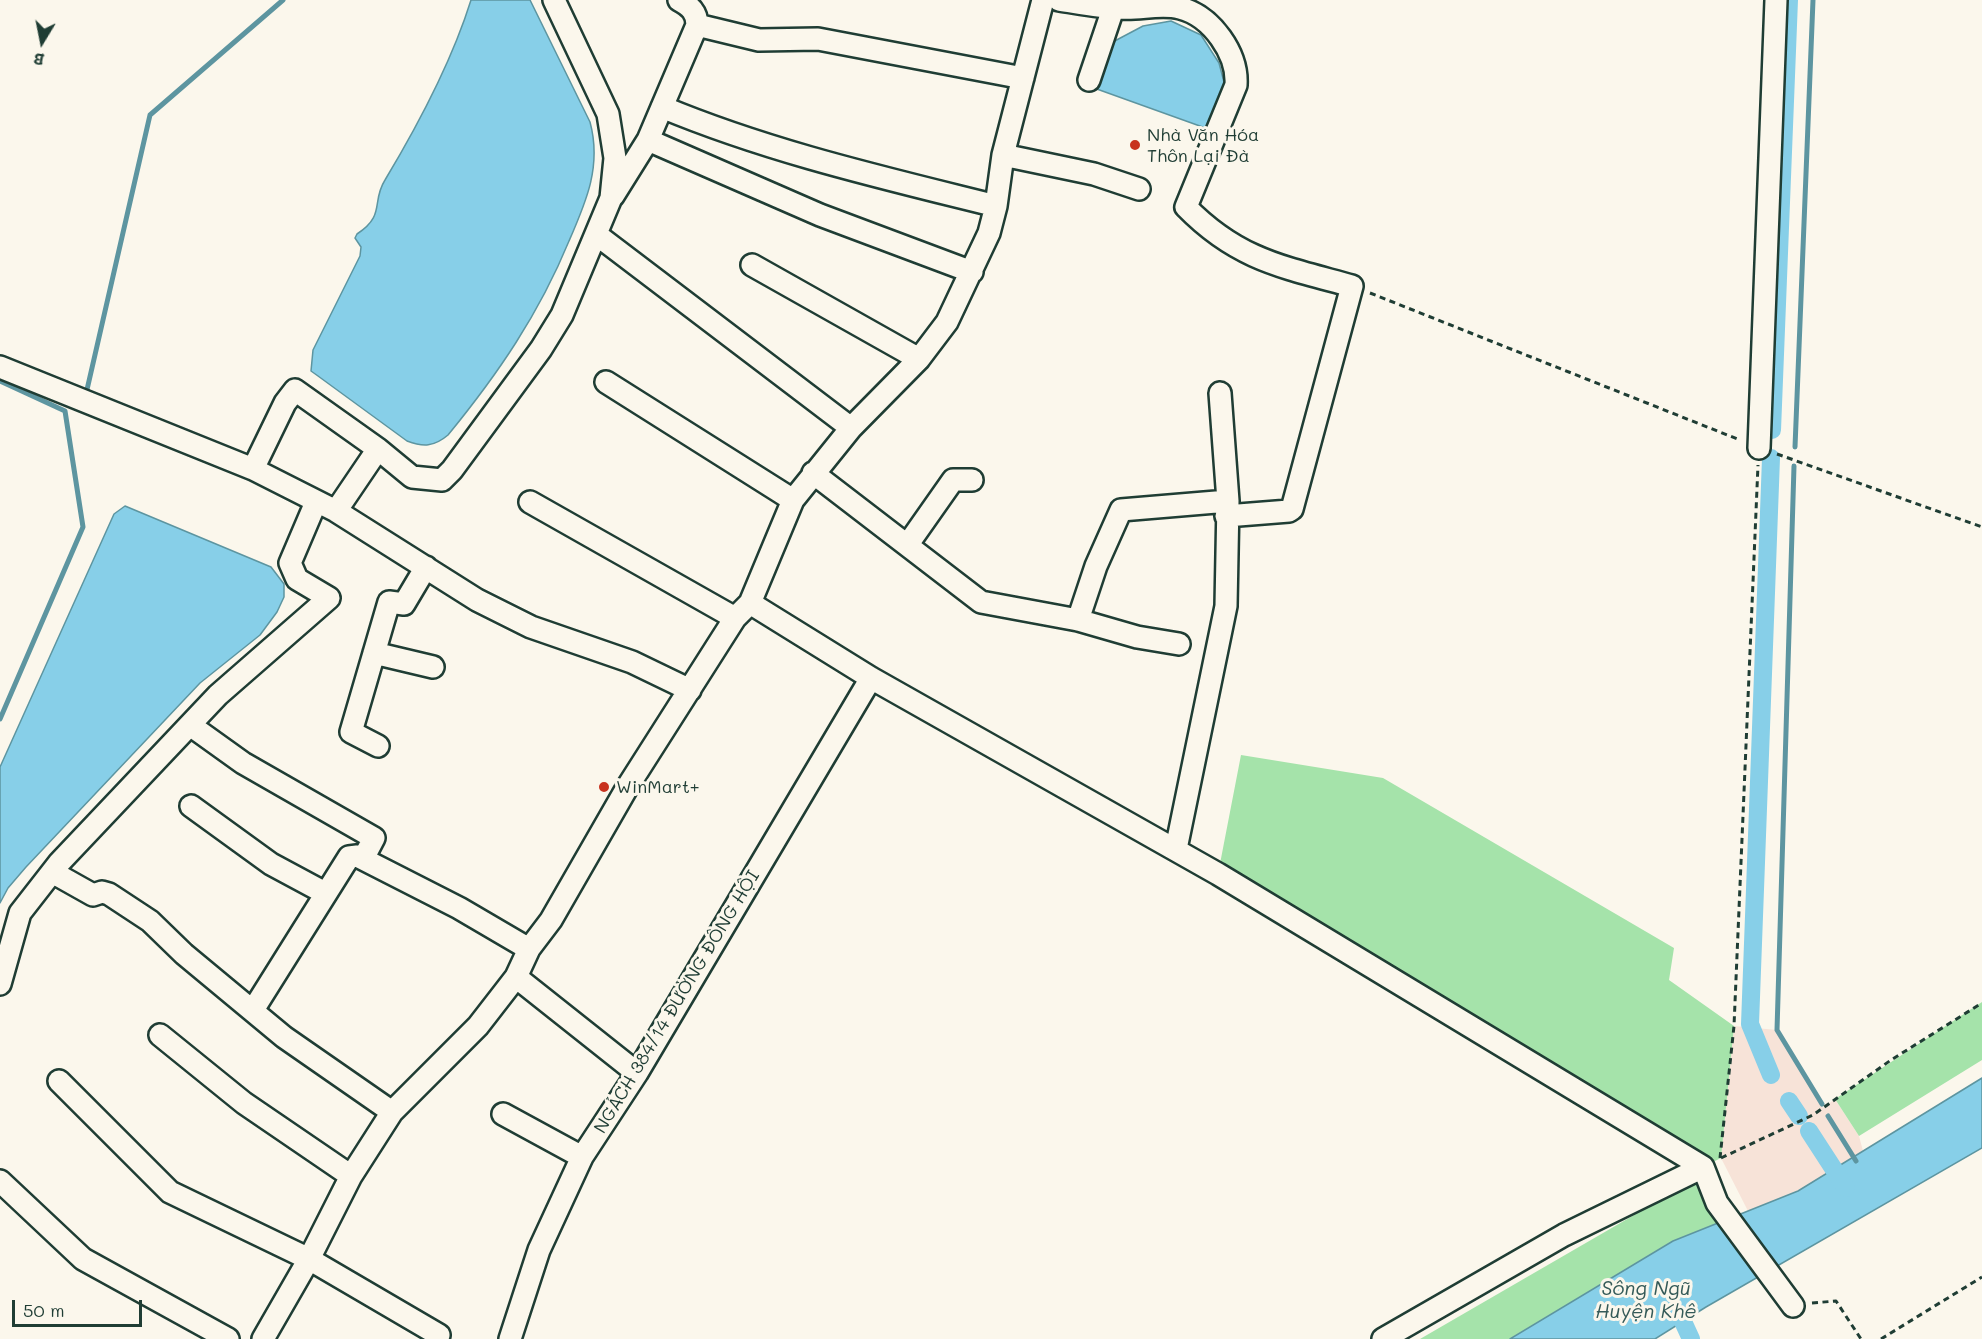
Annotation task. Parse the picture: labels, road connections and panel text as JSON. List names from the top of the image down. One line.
{"streets":{"street":["NGÁCH 384/14 ĐƯỜNG ĐÔNG HỘI"]},"water":["Sông Ngũ Huyện Khê"],"places":["Nhà Văn Hóa Thôn Lại Đà","WinMart+"],"scale_bar":"50 m","north":"bottom"}
